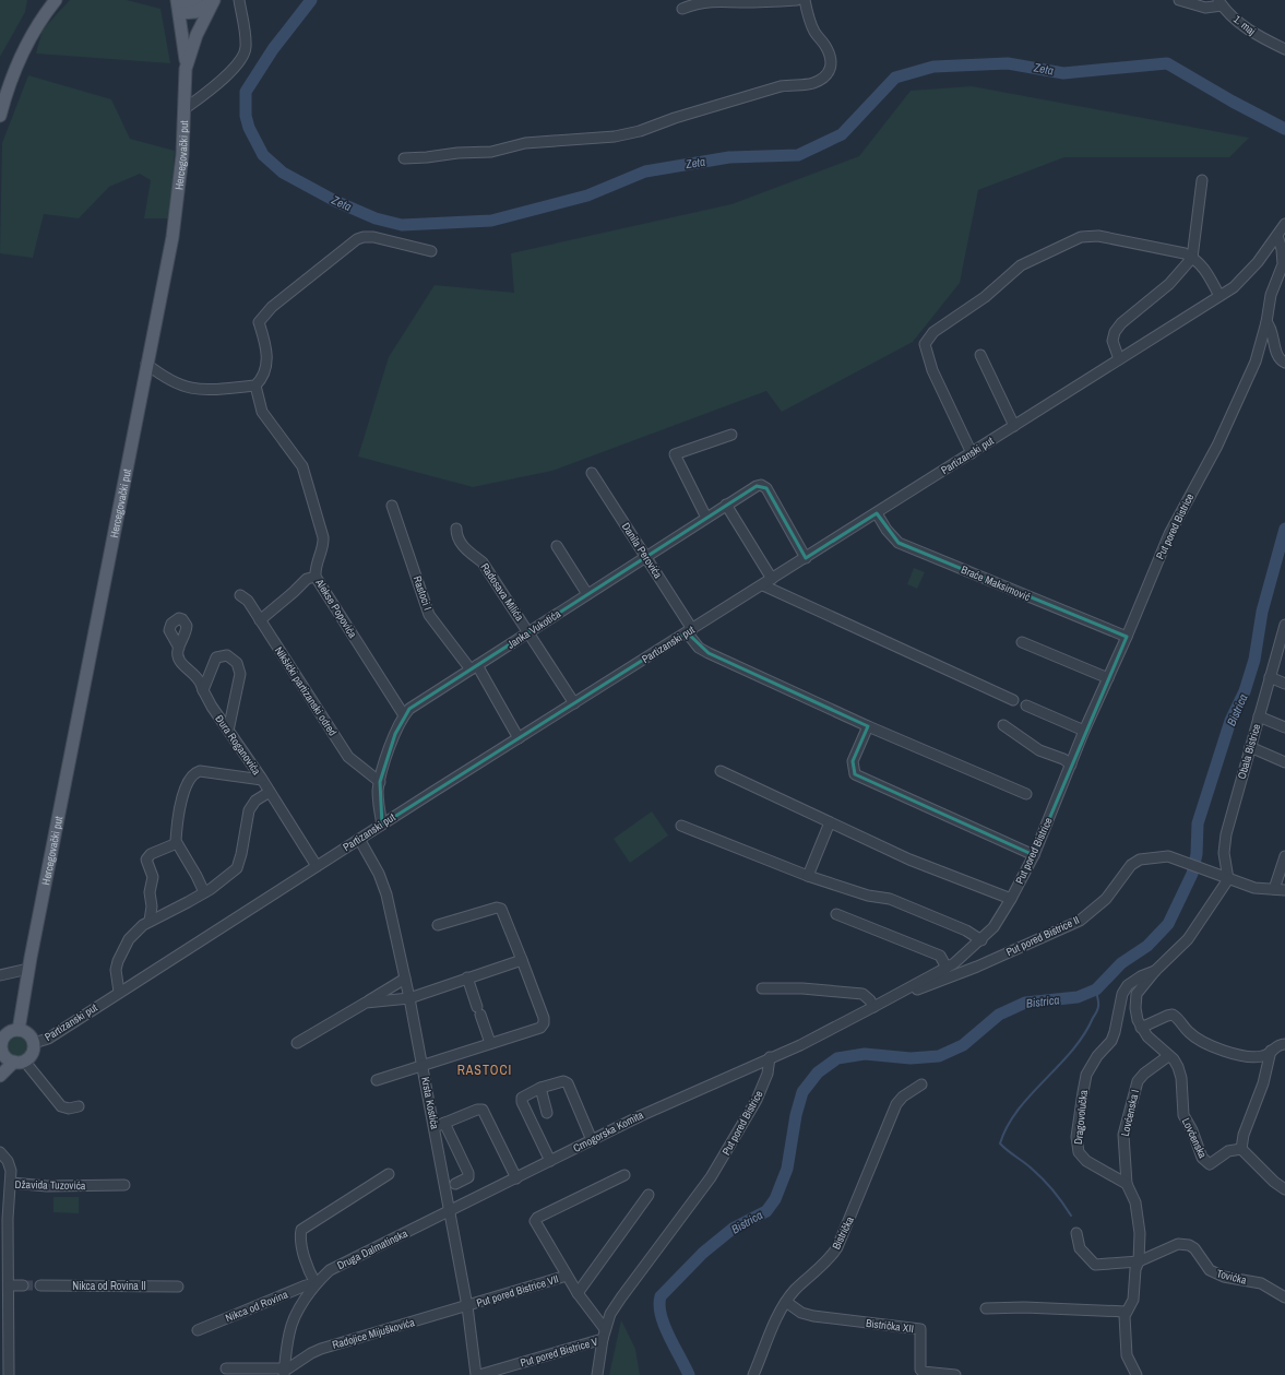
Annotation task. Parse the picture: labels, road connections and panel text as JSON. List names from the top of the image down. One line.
{"streets":{"main road":["Hercegovački put"],"street":["1. maj","Partizanski put","Put pored Bistrice","Danila Perovića","Braće Maksimović","Radosava Milića","Rastoci I","Alekse Popovića","Janka Vukotića","Nikšićki partizanski odred","Đura Roganovića","Obala Bistrice","Put pored Bistrice II","Krsta Kostića","Lovćenska I","Dragovolučka","Crnogorska Komita","Lovćenska","Džavida Tuzovića","Bistrička","Druga Dalmatinska","Tovićka","Nikca od Rovina II","Put pored Bistrice VII","Nikca od Rovina","Bistrička XII","Radojice Mijuškovića","Put pored Bistrice V"]},"crossings":[["Hercegovački put","Partizanski put"],["Partizanski put","Put pored Bistrice"],["Partizanski put","Danila Perovića"],["Partizanski put","Braće Maksimović"],["Partizanski put","Radosava Milića"],["Partizanski put","Rastoci I"],["Partizanski put","Janka Vukotića"],["Partizanski put","Đura Roganovića"],["Partizanski put","Krsta Kostića"],["Put pored Bistrice","Braće Maksimović"],["Put pored Bistrice","Put pored Bistrice II"],["Put pored Bistrice","Crnogorska Komita"],["Put pored Bistrice","Put pored Bistrice VII"],["Put pored Bistrice","Put pored Bistrice V"],["Danila Perovića","Janka Vukotića"],["Radosava Milića","Janka Vukotića"],["Rastoci I","Janka Vukotića"],["Alekse Popovića","Janka Vukotića"],["Obala Bistrice","Put pored Bistrice II"],["Obala Bistrice","Dragovolučka"],["Put pored Bistrice II","Dragovolučka"],["Krsta Kostića","Crnogorska Komita"],["Krsta Kostića","Druga Dalmatinska"],["Krsta Kostića","Put pored Bistrice VII"],["Krsta Kostića","Radojice Mijuškovića"],["Lovćenska I","Dragovolučka"],["Lovćenska I","Lovćenska"],["Dragovolučka","Lovćenska"],["Crnogorska Komita","Druga Dalmatinska"],["Bistrička","Bistrička XII"],["Druga Dalmatinska","Nikca od Rovina"],["Druga Dalmatinska","Radojice Mijuškovića"],["Put pored Bistrice VII","Radojice Mijuškovića"],["Put pored Bistrice VII","Put pored Bistrice V"]],"districts":["RASTOCI"],"water":["Zeta","Bistrica"]}
